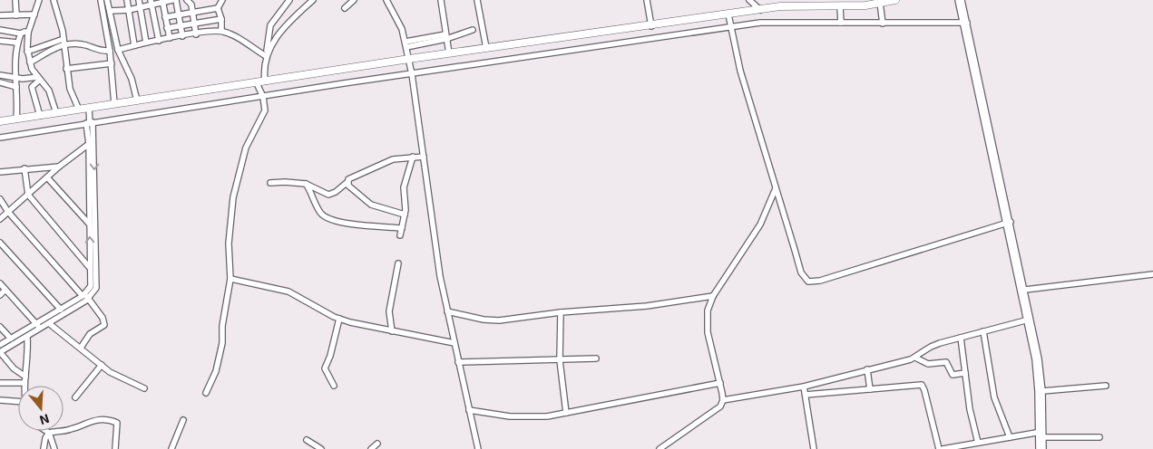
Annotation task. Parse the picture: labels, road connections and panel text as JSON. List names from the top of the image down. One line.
{"north":"bottom"}
